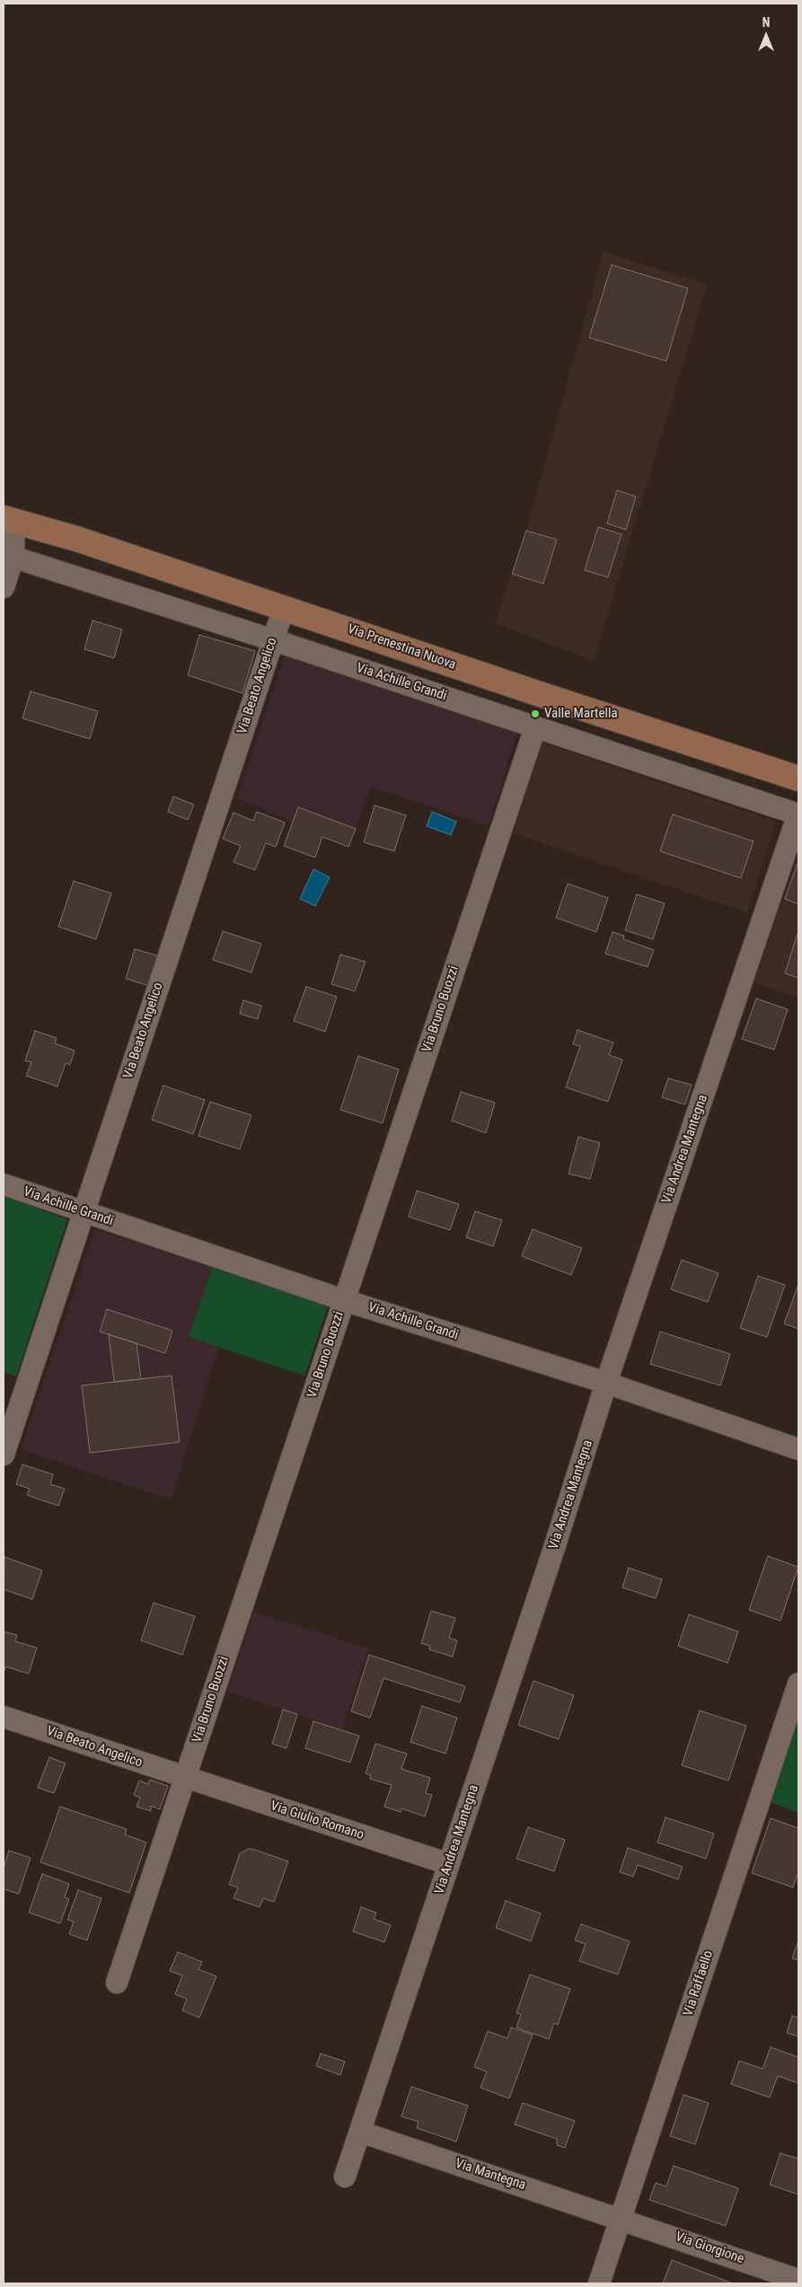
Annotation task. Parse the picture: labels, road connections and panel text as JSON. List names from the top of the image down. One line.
{"streets":{"main road":["Via Prenestina Nuova"],"street":["Via Achille Grandi","Via Beato Angelico","Via Bruno Buozzi","Via Andrea Mantegna","Via Giulio Romano","Via Raffaello","Via Mantegna","Via Giorgione"]},"crossings":[["Via Prenestina Nuova","Via Beato Angelico"],["Via Achille Grandi","Via Beato Angelico"],["Via Achille Grandi","Via Bruno Buozzi"],["Via Achille Grandi","Via Andrea Mantegna"],["Via Beato Angelico","Via Bruno Buozzi"],["Via Beato Angelico","Via Giulio Romano"],["Via Bruno Buozzi","Via Giulio Romano"],["Via Andrea Mantegna","Via Giulio Romano"],["Via Andrea Mantegna","Via Mantegna"],["Via Raffaello","Via Mantegna"],["Via Raffaello","Via Giorgione"],["Via Mantegna","Via Giorgione"]],"places":["Valle Martella"],"north":"top"}
